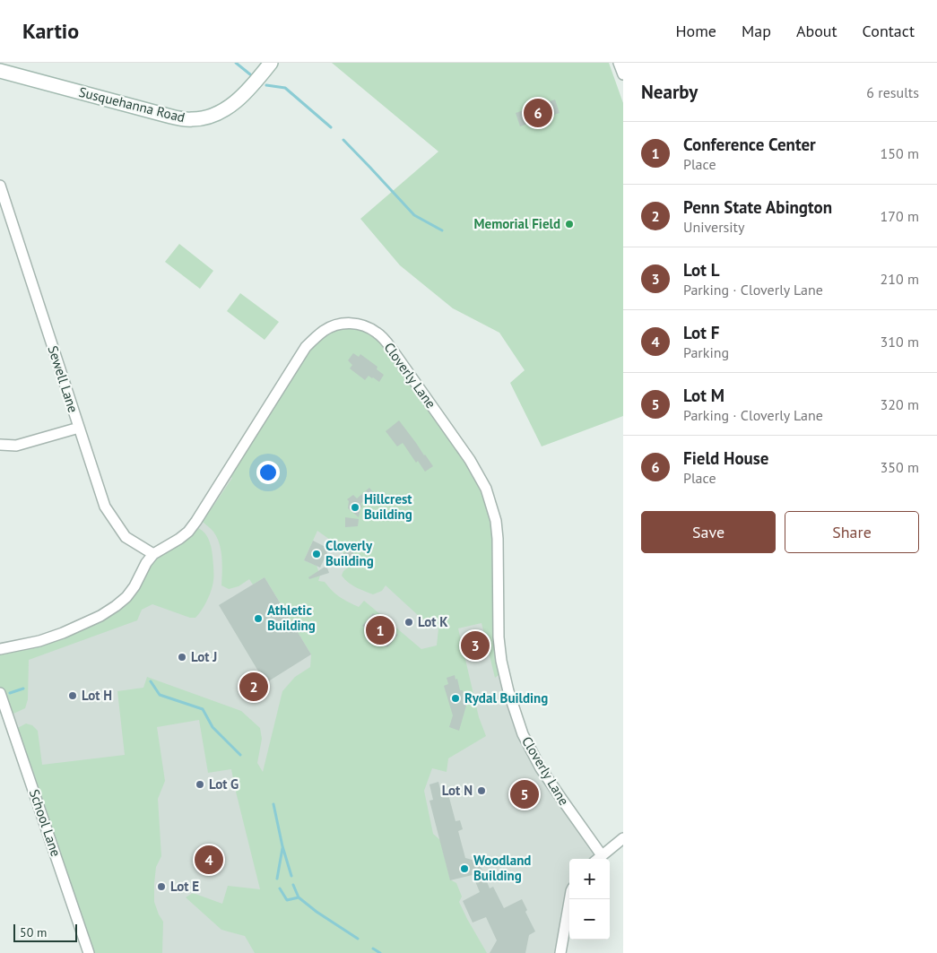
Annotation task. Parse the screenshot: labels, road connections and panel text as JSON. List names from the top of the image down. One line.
{"streets":{"main road":["Susquehanna Road"],"street":["Cloverly Lane","Sewell Lane","School Lane"]},"crossings":[["Cloverly Lane","Sewell Lane"]],"places":["Memorial Field","Hillcrest Building","Cloverly Building","Athletic Building","Lot K","Lot J","Lot H","Rydal Building","Lot G","Lot N","Woodland Building","Lot E"],"scale_bar":"50 m","page":{"header":"Kartio","nav":["Home","Map","About","Contact"],"heading":["Nearby","6 results"],"pins":["6","1","3","2","5","4"],"list":[{"mark":"1","name":"Conference Center","note":"Place","value":"150 m"},{"mark":"2","name":"Penn State Abington","note":"University","value":"170 m"},{"mark":"3","name":"Lot L","note":"Parking · Cloverly Lane","value":"210 m"},{"mark":"4","name":"Lot F","note":"Parking","value":"310 m"},{"mark":"5","name":"Lot M","note":"Parking · Cloverly Lane","value":"320 m"},{"mark":"6","name":"Field House","note":"Place","value":"350 m"}],"buttons":["Save","Share"],"map_buttons":["+","−"],"scale":"50 m"}}
